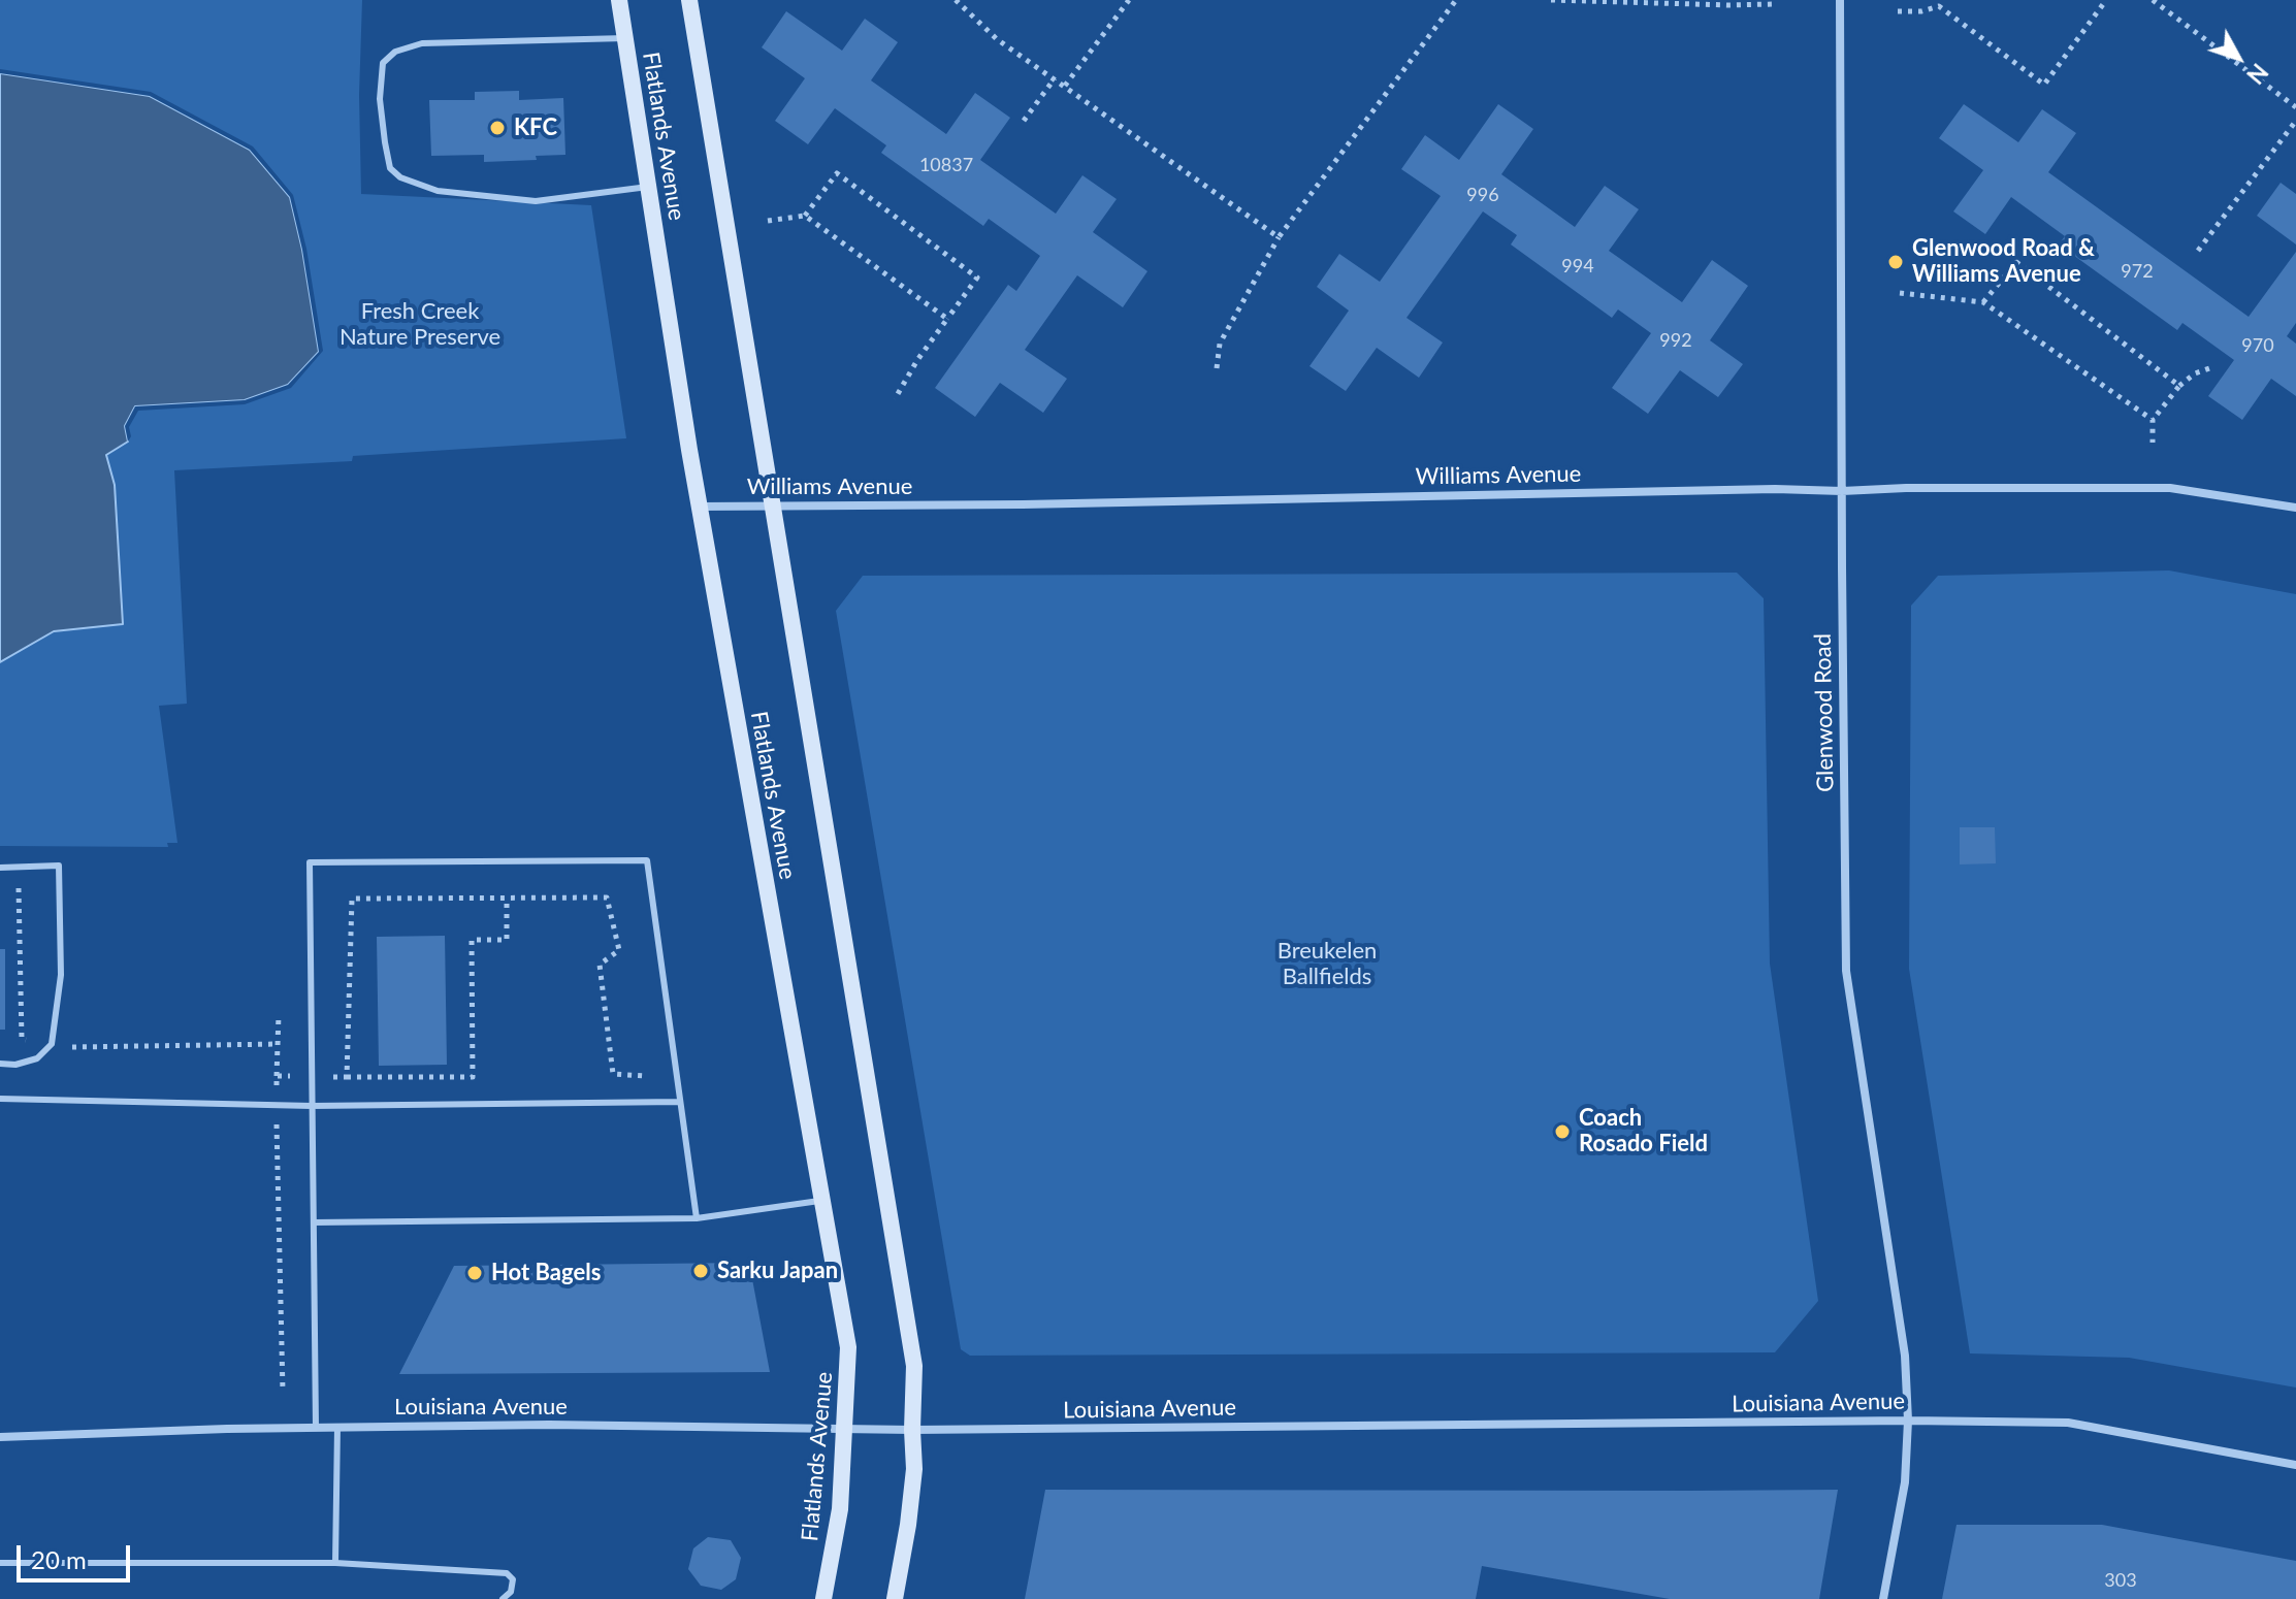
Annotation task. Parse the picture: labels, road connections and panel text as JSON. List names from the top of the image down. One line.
{"streets":{"main road":["Flatlands Avenue"],"street":["Williams Avenue","Glenwood Road","Louisiana Avenue"]},"crossings":[["Flatlands Avenue","Williams Avenue"],["Flatlands Avenue","Louisiana Avenue"],["Williams Avenue","Glenwood Road"],["Glenwood Road","Louisiana Avenue"]],"parks":["Fresh Creek Nature Preserve","Breukelen Ballfields"],"places":["KFC","Glenwood Road & Williams Avenue","Coach Rosado Field","Sarku Japan","Hot Bagels"],"house_numbers":["10837","996","994","972","992","970","303"],"scale_bar":"20 m","north":"bottom right"}
